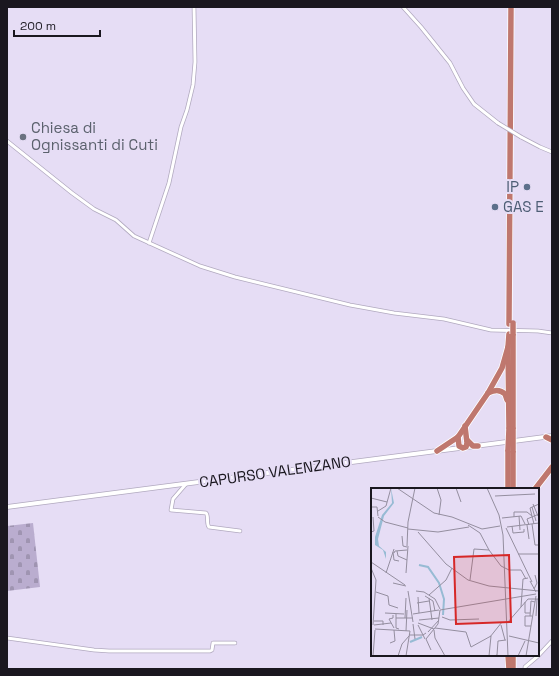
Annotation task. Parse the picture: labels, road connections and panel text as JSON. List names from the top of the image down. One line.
{"streets":{"street":["CAPURSO VALENZANO"]},"places":["Chiesa di Ognissanti di Cuti","IP","GAS E"],"scale_bar":"200 m"}
